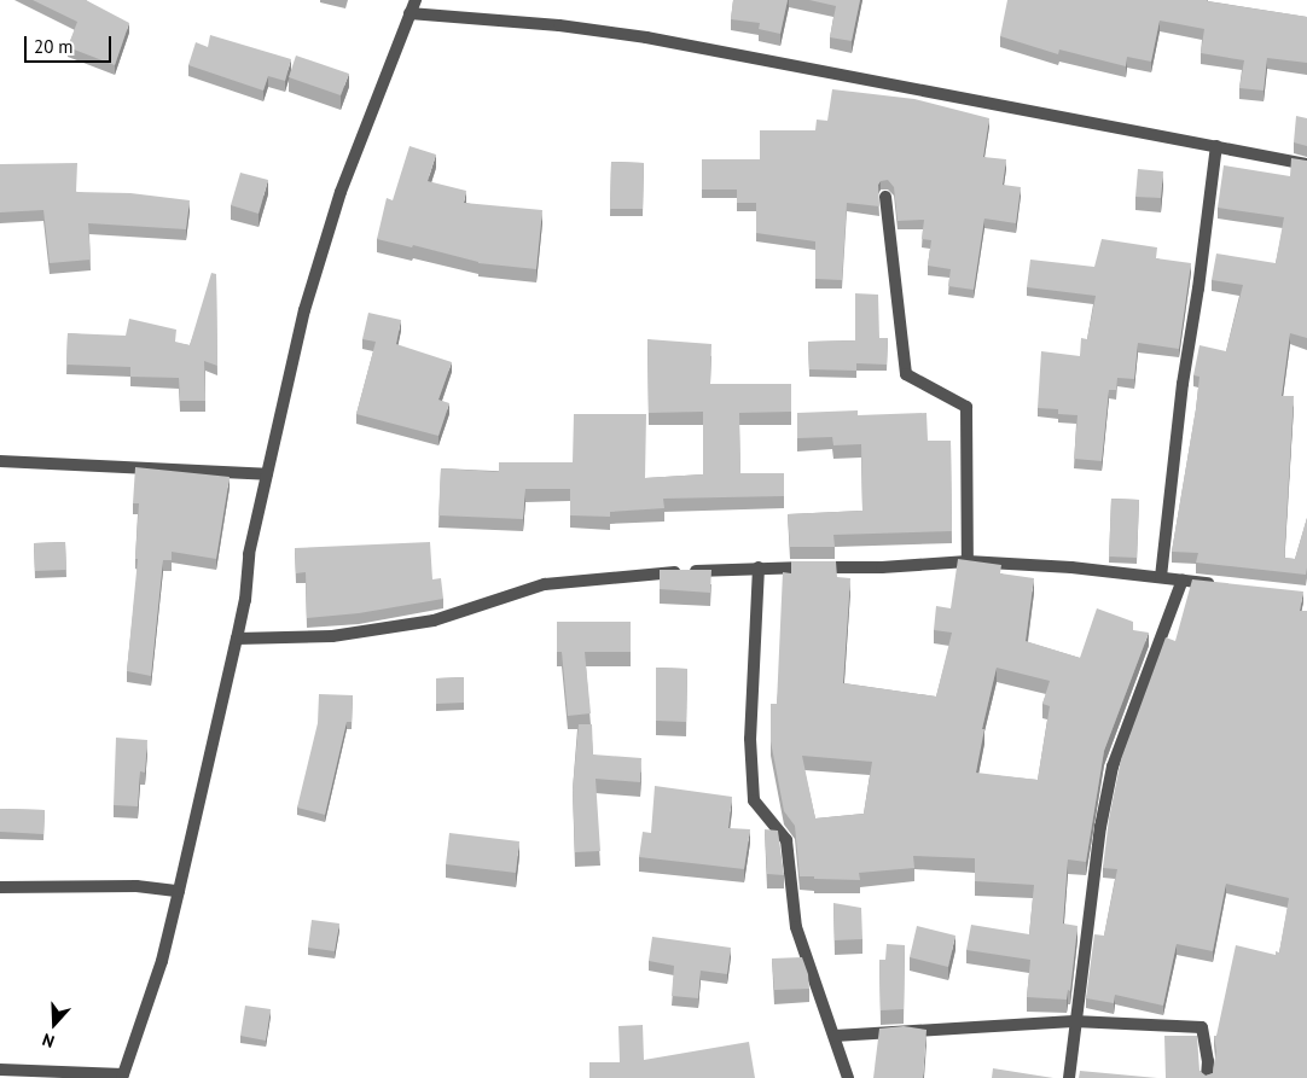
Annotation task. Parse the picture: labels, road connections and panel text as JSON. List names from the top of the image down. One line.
{"scale_bar":"20 m","north":"bottom"}
